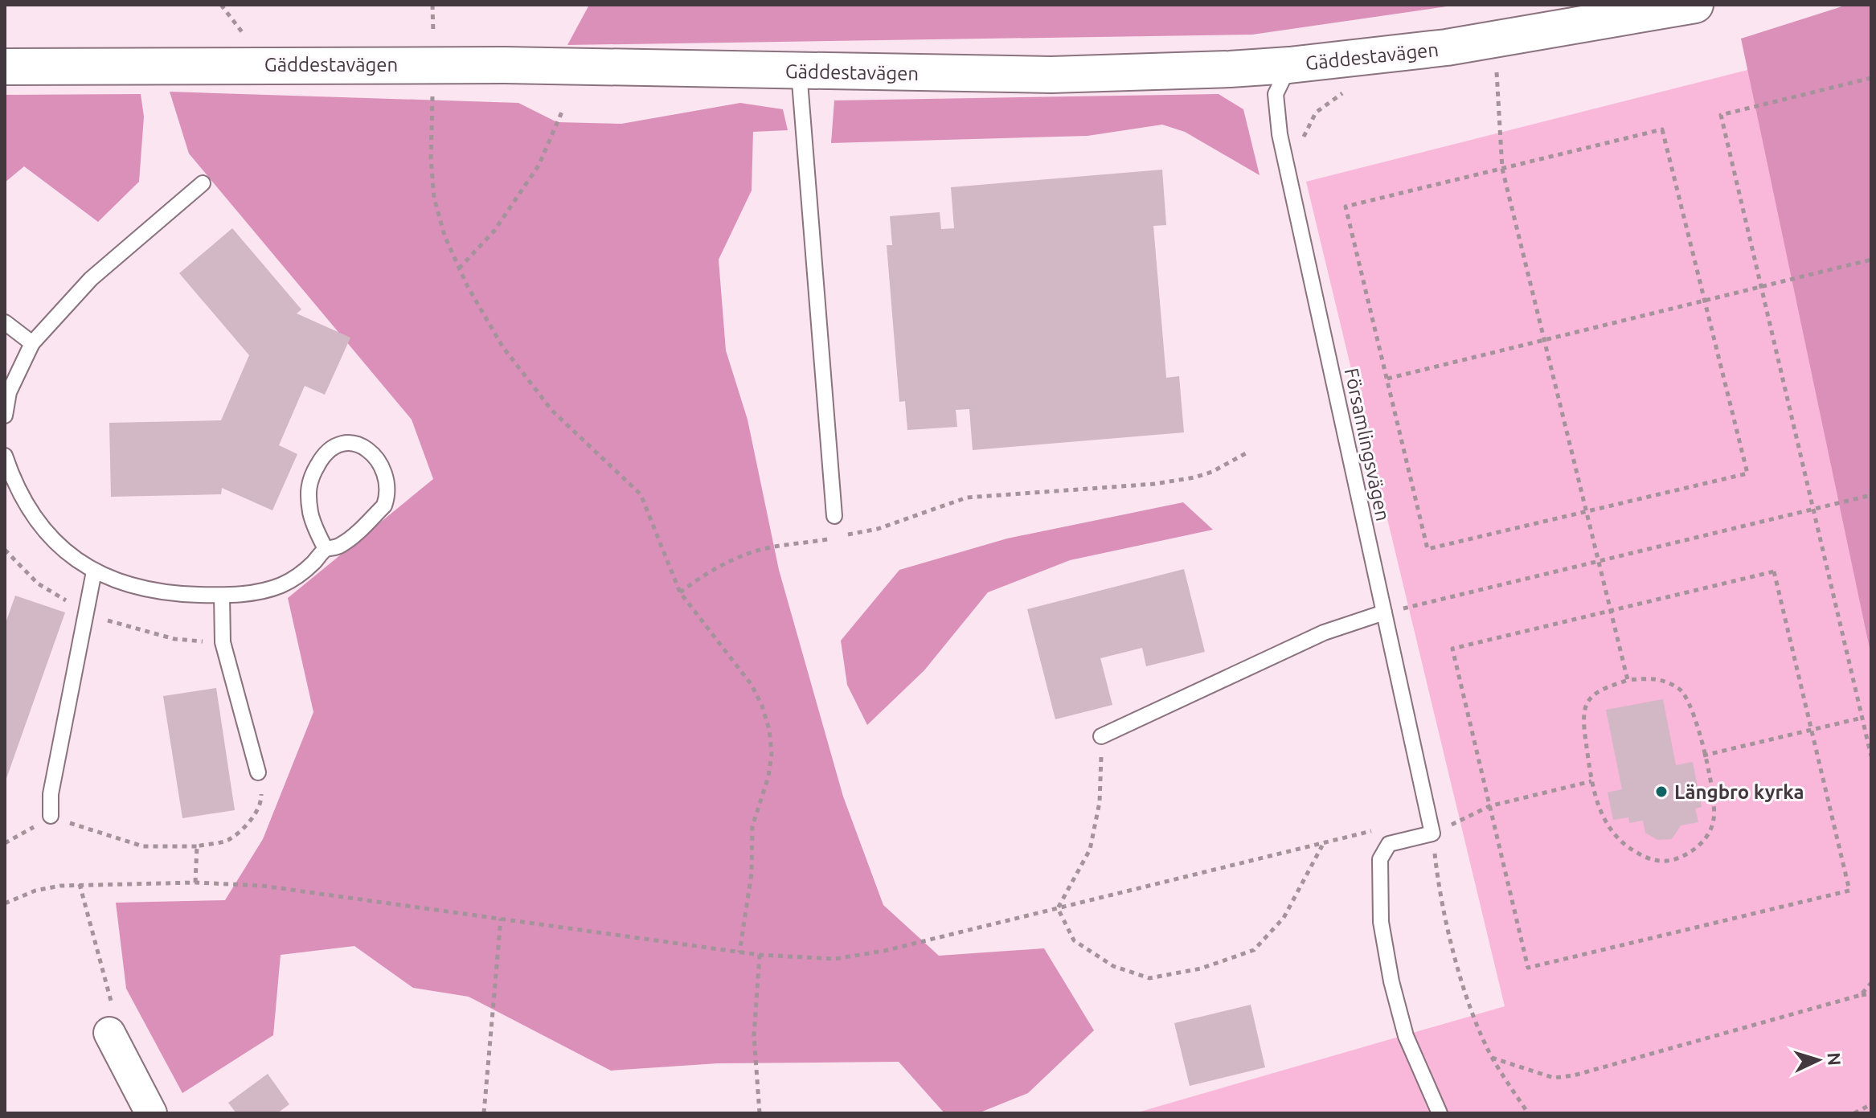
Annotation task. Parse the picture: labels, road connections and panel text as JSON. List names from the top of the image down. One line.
{"streets":{"street":["Gäddestavägen"],"lane":["Församlingsvägen"]},"crossings":[["Gäddestavägen","Församlingsvägen"]],"places":["Längbro kyrka"],"north":"right"}
